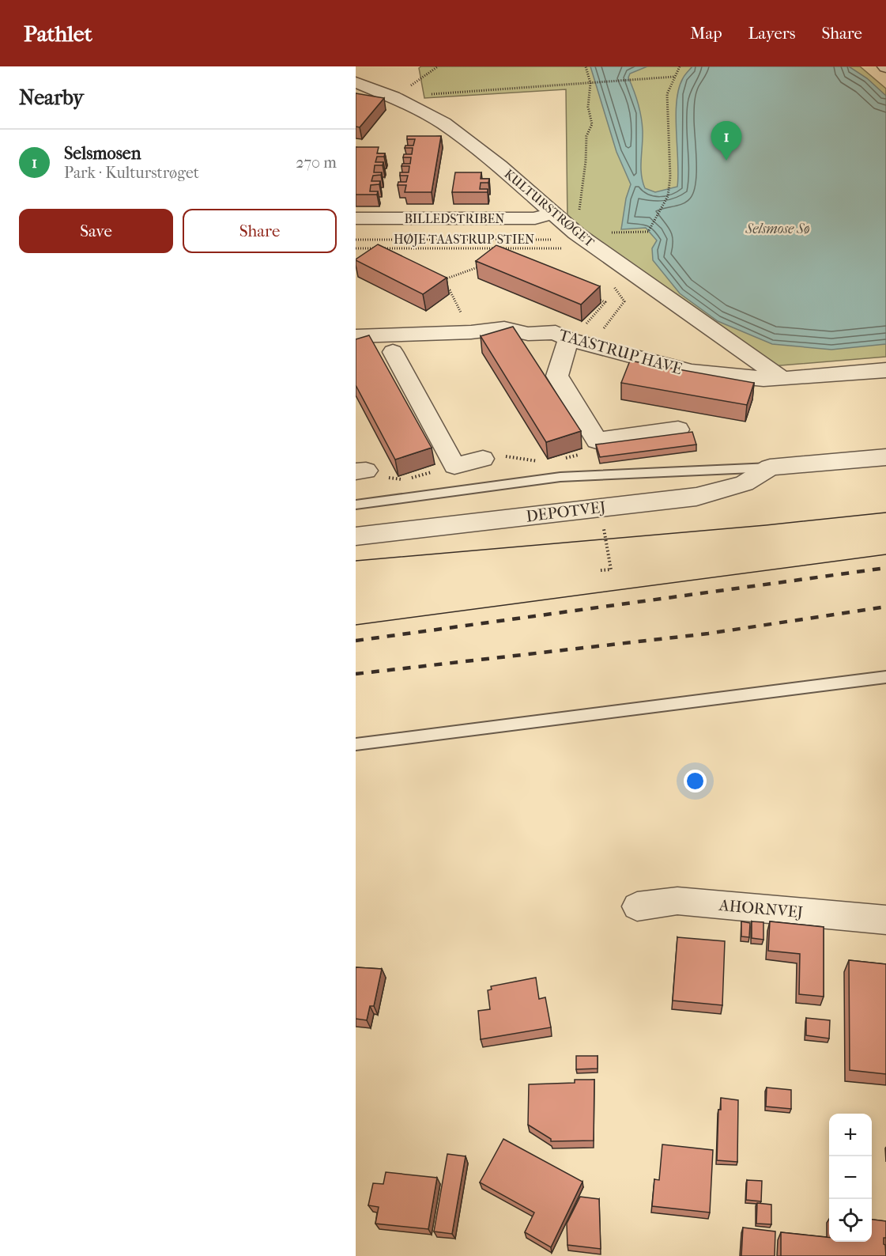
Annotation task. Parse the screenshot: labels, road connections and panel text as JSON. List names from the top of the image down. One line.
{"streets":{"street":["KULTURSTRØGET","BILLEDSTRIBEN","TAASTRUP HAVE","DEPOTVEJ","AHORNVEJ"],"path":["HØJE TAASTRUP STIEN"]},"crossings":[["KULTURSTRØGET","BILLEDSTRIBEN"],["KULTURSTRØGET","HØJE TAASTRUP STIEN"],["KULTURSTRØGET","TAASTRUP HAVE"]],"water":["Selsmose Sø"],"page":{"header":"Pathlet","nav":["Map","Layers","Share"],"heading":"Nearby","pins":"1","list":[{"mark":"1","name":"Selsmosen","note":"Park · Kulturstrøget","value":"270 m"}],"buttons":["Save","Share"],"map_buttons":["+","−"]}}
